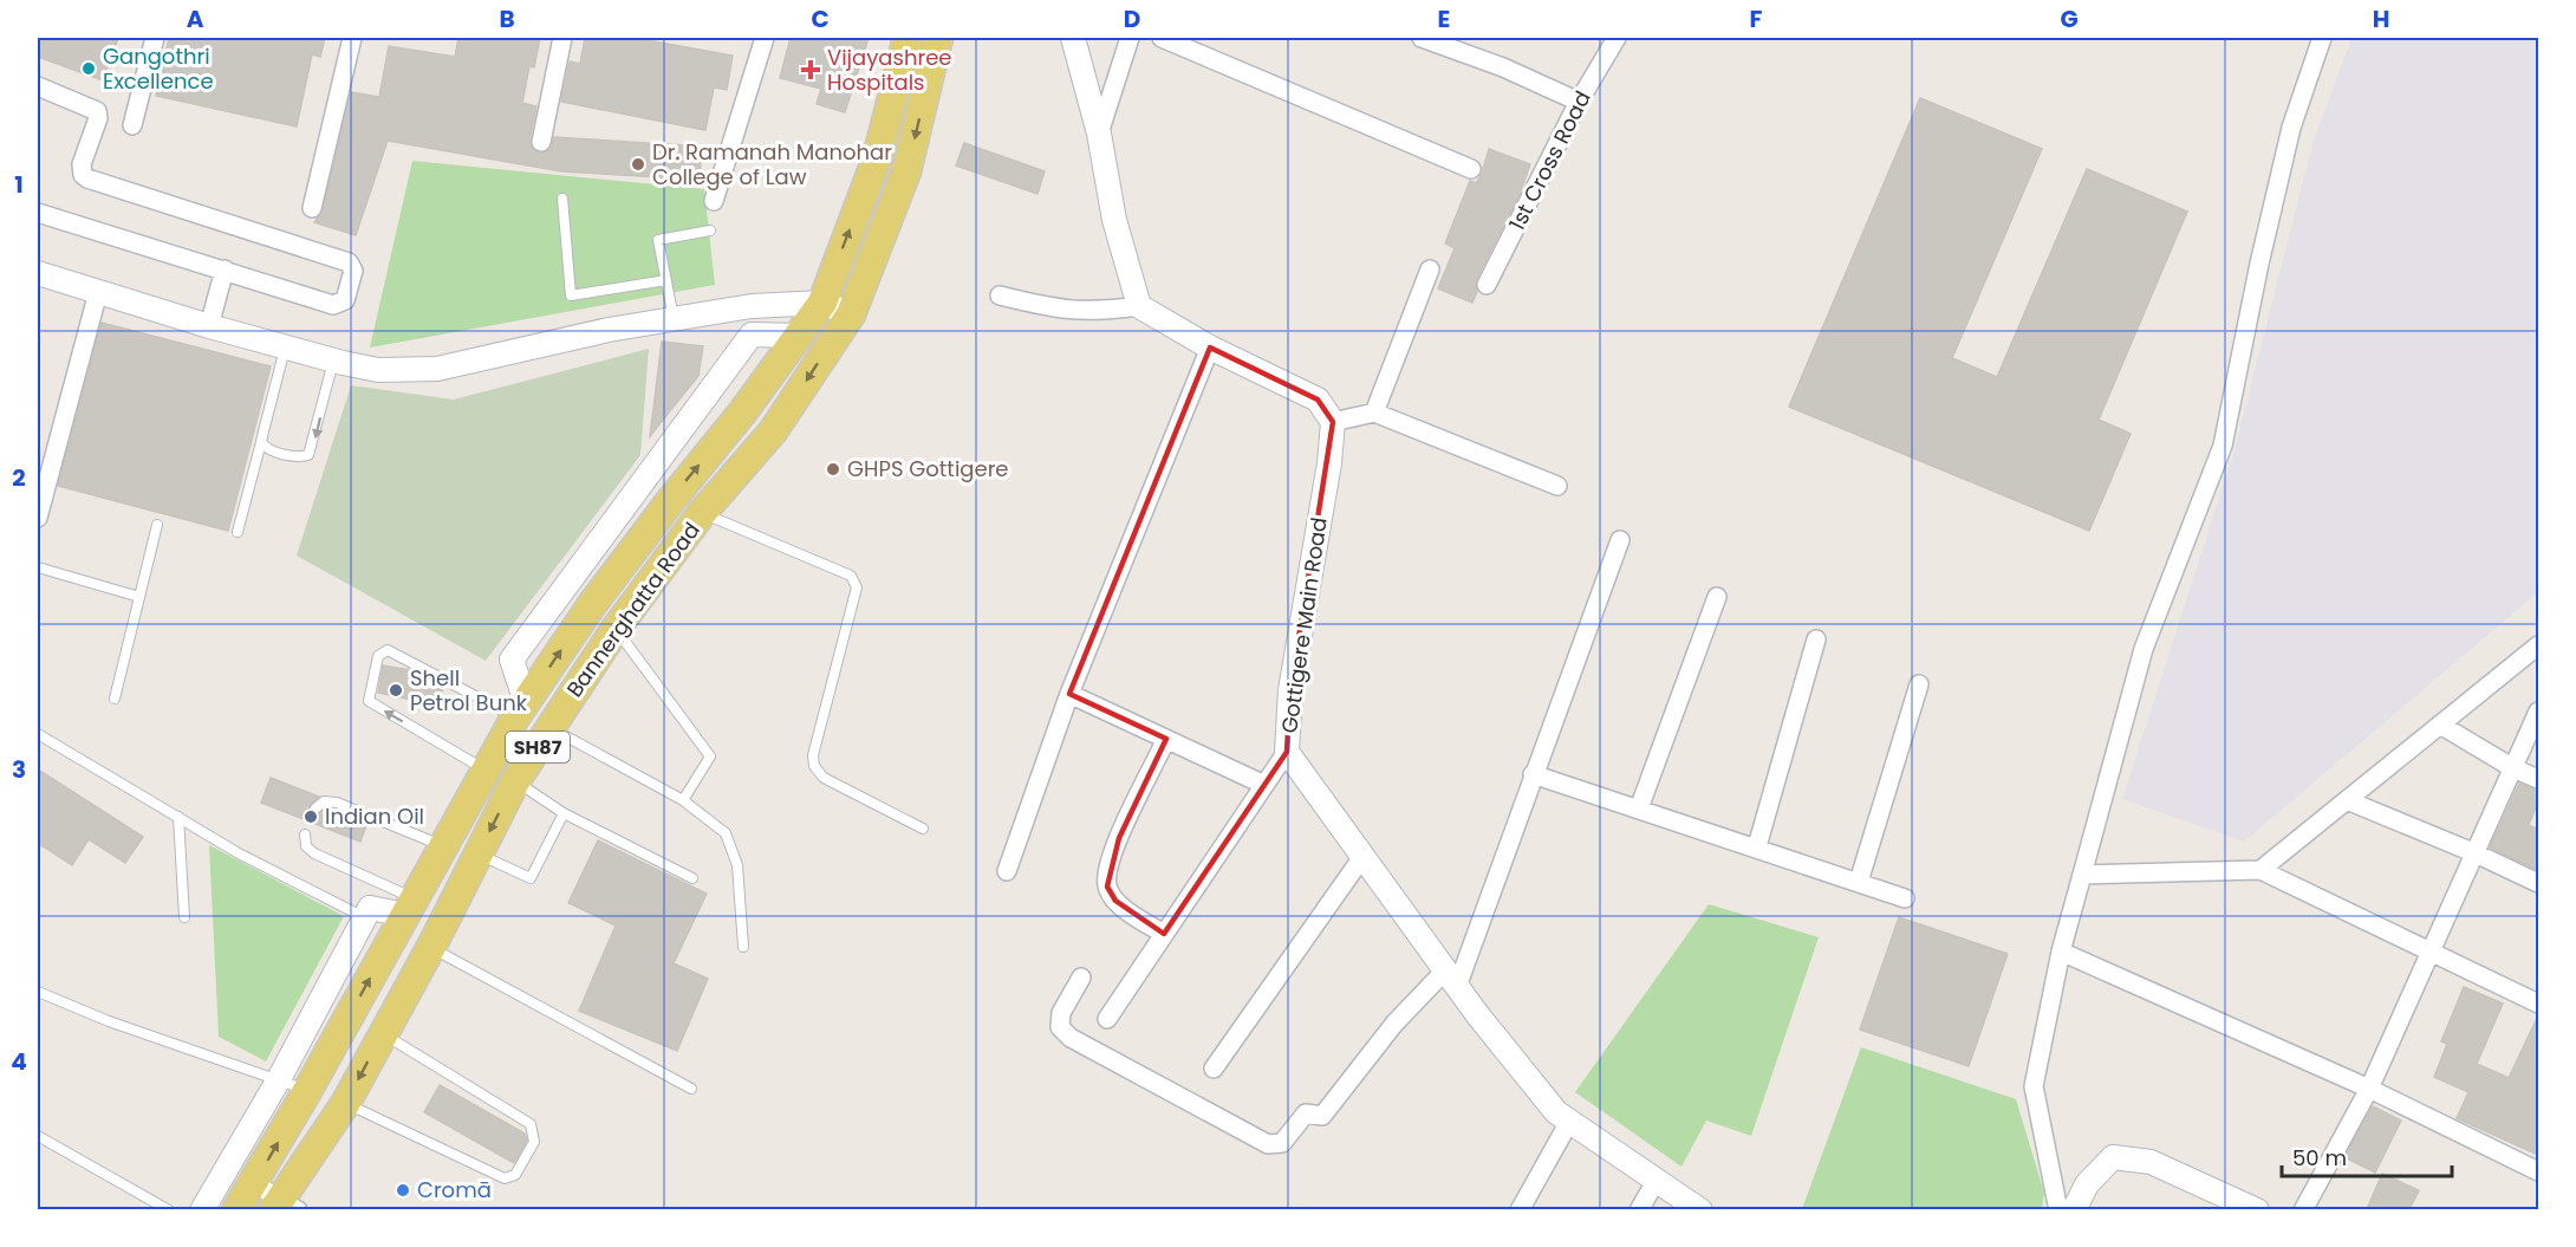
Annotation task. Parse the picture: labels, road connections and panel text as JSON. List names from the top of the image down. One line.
{"streets":{"main road":["Bannerghatta Road","SH87"],"street":["1st Cross Road","Gottigere Main Road"]},"places":{"other":["Gangothri Excellence","Dr. Ramanah Manohar College of Law","GHPS Gottigere","Shell Petrol Bunk","Indian Oil","Cromā"],"health":["Vijayashree Hospitals"]},"scale_bar":"50 m","grid":{"columns":["A","B","C","D","E","F","G","H"],"rows":["1","2","3","4"]}}
